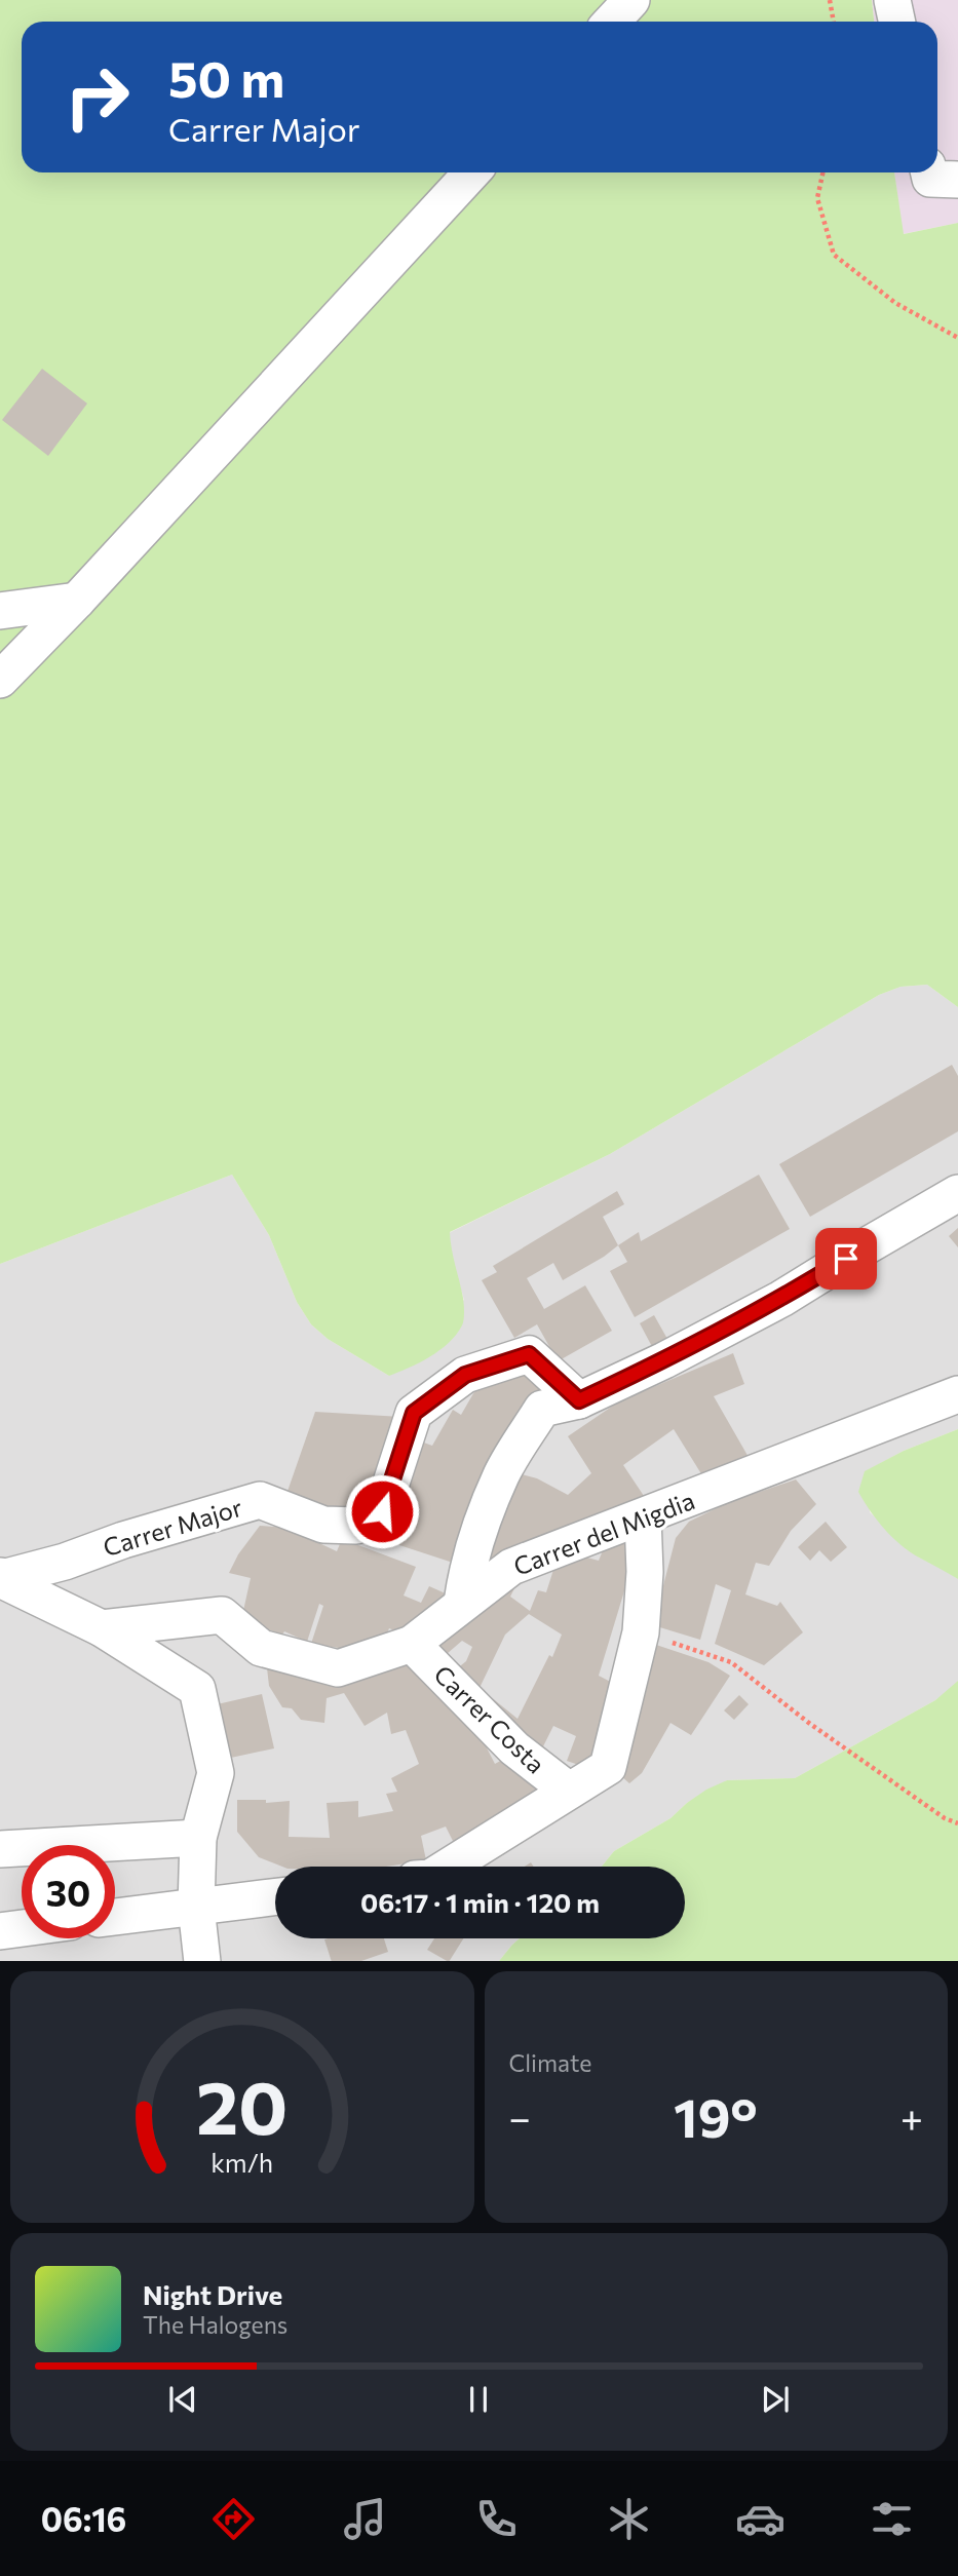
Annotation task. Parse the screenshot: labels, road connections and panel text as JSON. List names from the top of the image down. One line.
{"streets":{"street":["Carrer Major","Carrer del Migdia","Carrer Costa"]},"crossings":[["Carrer Major","Carrer del Migdia"],["Carrer del Migdia","Carrer Costa"]],"page":{"turn":["50 m","Carrer Major"],"limit":"30","trip":"06:17 · 1 min · 120 m","tile":"Climate","heat":["−","19°","+"],"song":["Night Drive","The Halogens"],"tabs":"06:16","gauge":["20","km/h"]}}
